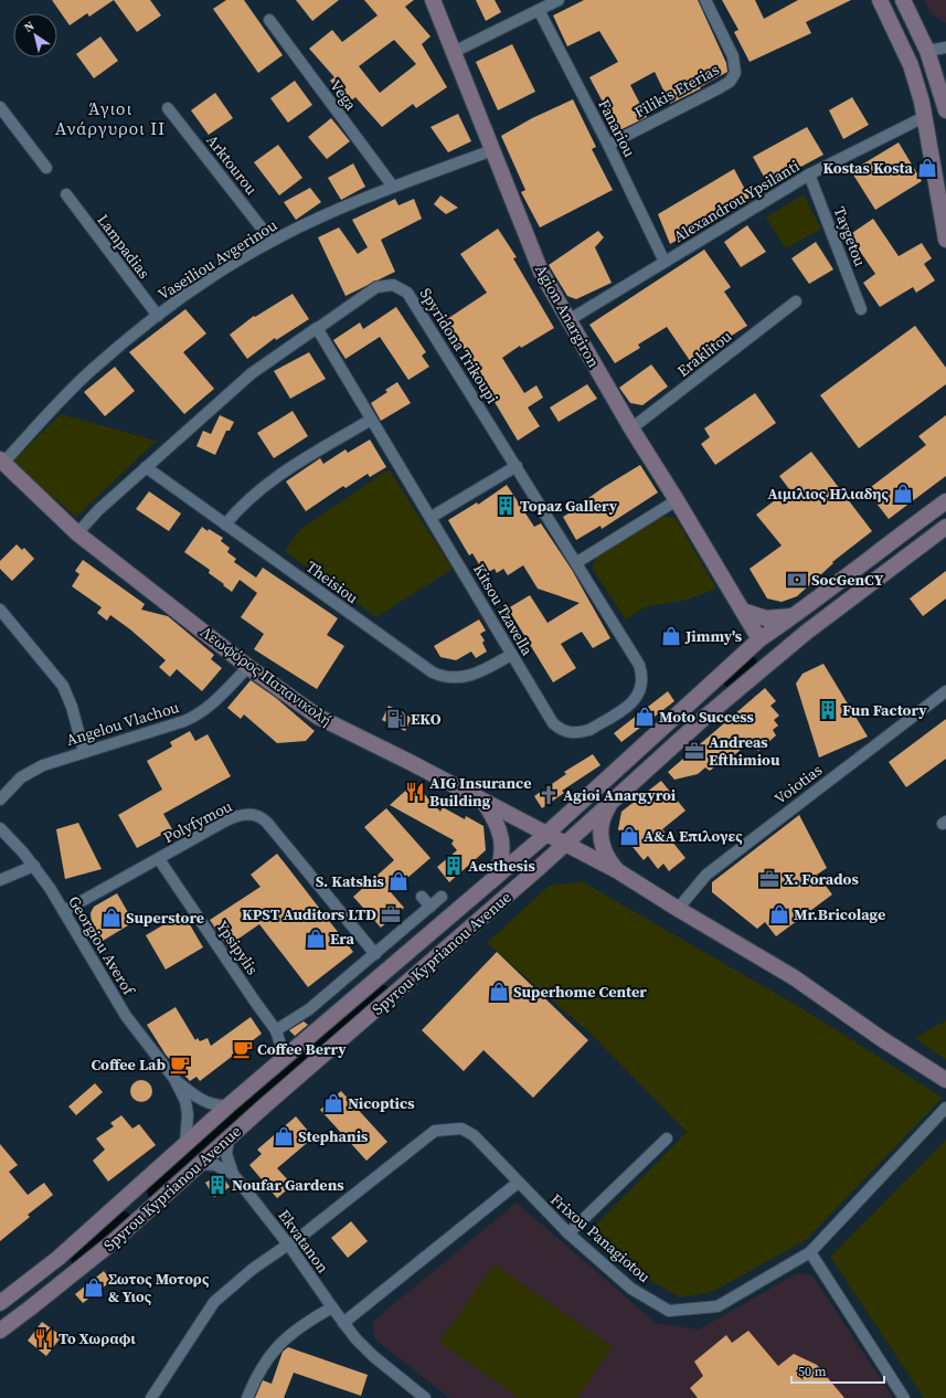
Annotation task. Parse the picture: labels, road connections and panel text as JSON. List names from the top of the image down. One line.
{"streets":{"main road":["Agion Anargiron","Λεωφόρος Παπανικολή","Spyrou Kyprianou Avenue"],"street":["Filikis Eterias","Vega","Fanariou","Arktourou","Alexandrou Ypsilanti","Taygetou","Lampadias","Vaseiliou Avgerinou","Spyridona Trikoupi","Eraklitou","Theisiou","Kitsou Tzavella","Angelou Vlachou","Voiotias","Polyfymou","Georgiou Averof","Ypsipylis","Frixou Panagiotou","Ekvatanon"]},"crossings":[["Filikis Eterias","Fanariou"],["Vega","Vaseiliou Avgerinou"],["Fanariou","Alexandrou Ypsilanti"],["Arktourou","Vaseiliou Avgerinou"],["Alexandrou Ypsilanti","Taygetou"],["Alexandrou Ypsilanti","Agion Anargiron"],["Lampadias","Vaseiliou Avgerinou"],["Vaseiliou Avgerinou","Agion Anargiron"],["Vaseiliou Avgerinou","Λεωφόρος Παπανικολή"],["Agion Anargiron","Eraklitou"],["Agion Anargiron","Spyrou Kyprianou Avenue"],["Spyridona Trikoupi","Theisiou"],["Spyridona Trikoupi","Kitsou Tzavella"],["Spyridona Trikoupi","Λεωφόρος Παπανικολή"],["Theisiou","Kitsou Tzavella"],["Λεωφόρος Παπανικολή","Angelou Vlachou"],["Λεωφόρος Παπανικολή","Voiotias"],["Λεωφόρος Παπανικολή","Spyrou Kyprianou Avenue"],["Polyfymou","Georgiou Averof"],["Polyfymou","Ypsipylis"],["Georgiou Averof","Spyrou Kyprianou Avenue"],["Ypsipylis","Spyrou Kyprianou Avenue"],["Spyrou Kyprianou Avenue","Ekvatanon"],["Frixou Panagiotou","Ekvatanon"]],"districts":["Άγιοι Ανάργυροι ΙΙ"],"places":{"shop":["Kostas Kosta","Αιμιλιος Ηλιαδης","Jimmy's","Moto Success","Α&Α Επιλογες","S. Katshis","Mr.Bricolage","Superstore","Era","Superhome Center","Nicoptics","Stephanis","Σωτος Μοτορς & Υιος"],"building":["Topaz Gallery","Fun Factory","Aesthesis","Noufar Gardens"],"bank":["SocGenCY"],"fuel station":["EKO"],"office":["Andreas Efthimiou","X. Forados","KPST Auditors LTD"],"restaurant":["AIG Insurance Building","Το Χωραφι"],"church":["Agioi Anargyroi"],"cafe":["Coffee Berry","Coffee Lab"]},"scale_bar":"50 m","north":"top left"}
